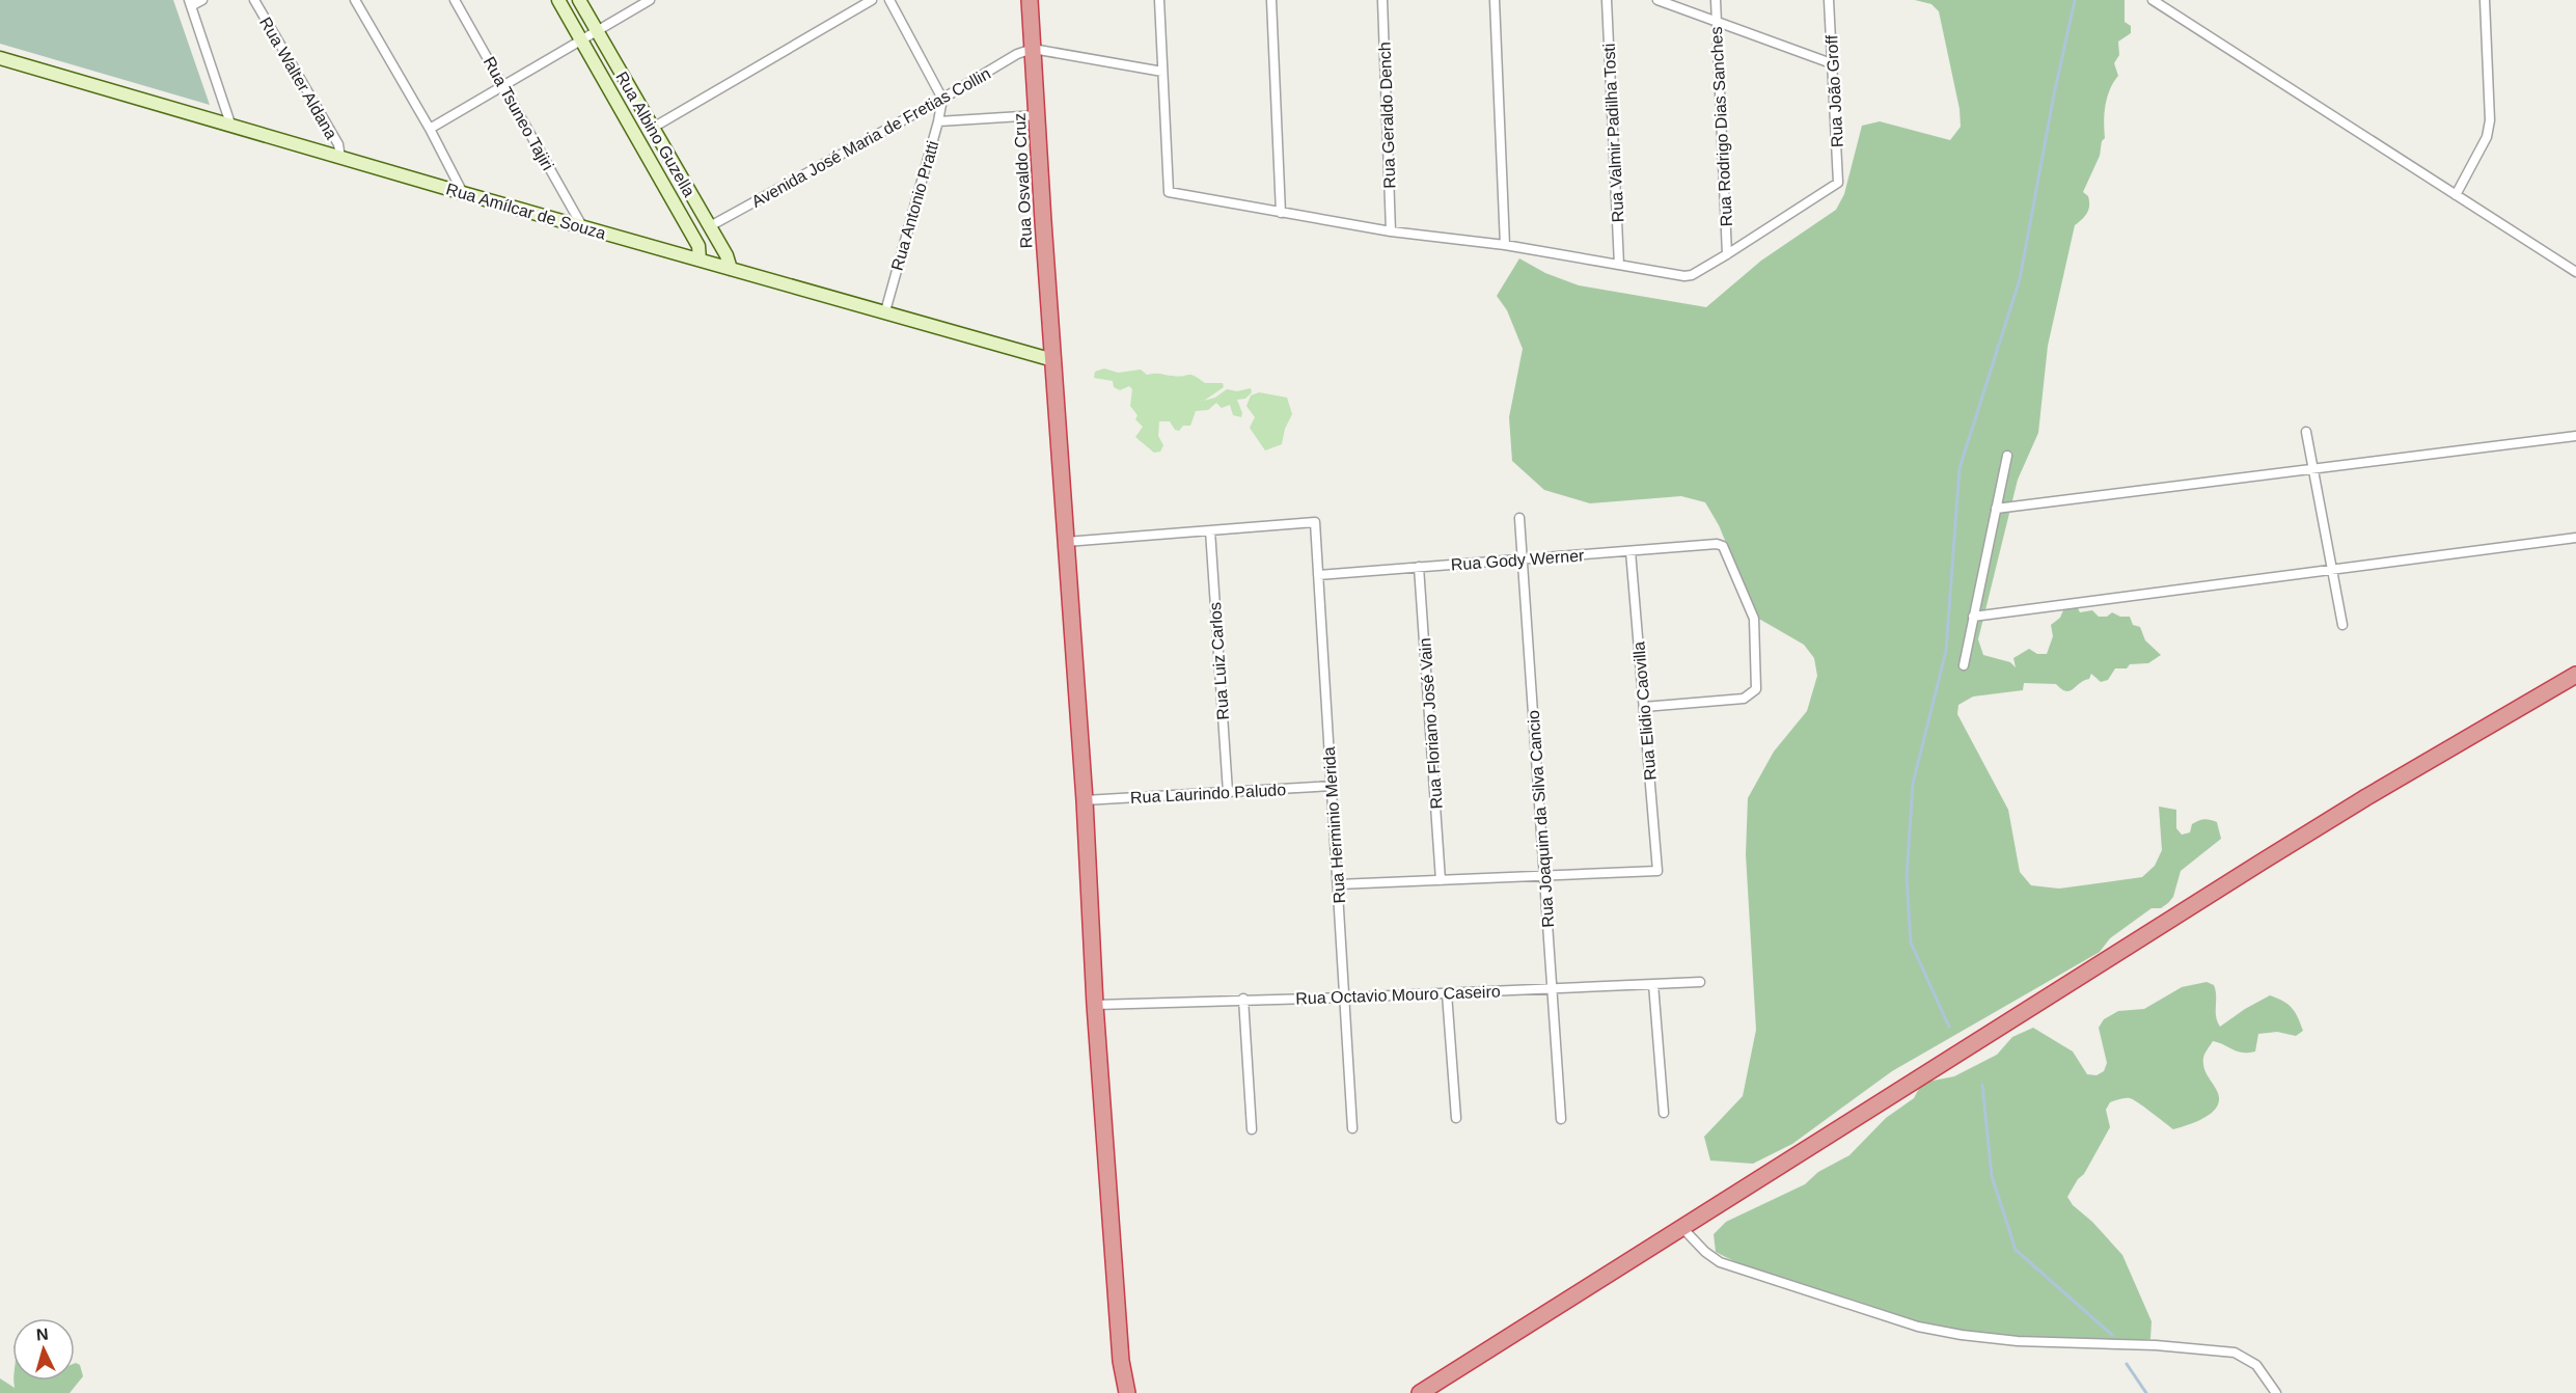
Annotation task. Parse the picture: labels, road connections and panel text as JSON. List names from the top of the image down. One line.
{"streets":{"highway":["Rua Osvaldo Cruz"],"street":["Rua Walter Aldana","Rua João Groff","Rua Tsuneo Tajiri","Rua Geraldo Dench","Rua Rodrigo Dias Sanches","Rua Valmir Padilha Tosti","Rua Albino Guzella","Avenida José Maria de Fretias Collin","Rua Antonio Pratti","Rua Amílcar de Souza","Rua Gody Werner","Rua Luiz Carlos","Rua Elidio Caovilla","Rua Floriano José Vain","Rua Laurindo Paludo","Rua Joaquim da Silva Cancio","Rua Herminio Merida","Rua Octavio Mouro Caseiro"]},"crossings":[["Rua Walter Aldana","Rua Amílcar de Souza"],["Rua João Groff","Rua Rodrigo Dias Sanches"],["Rua Tsuneo Tajiri","Rua Amílcar de Souza"],["Rua Albino Guzella","Avenida José Maria de Fretias Collin"],["Rua Albino Guzella","Rua Amílcar de Souza"],["Avenida José Maria de Fretias Collin","Rua Osvaldo Cruz"],["Avenida José Maria de Fretias Collin","Rua Antonio Pratti"],["Rua Osvaldo Cruz","Rua Amílcar de Souza"],["Rua Osvaldo Cruz","Rua Laurindo Paludo"],["Rua Osvaldo Cruz","Rua Octavio Mouro Caseiro"],["Rua Antonio Pratti","Rua Amílcar de Souza"],["Rua Gody Werner","Rua Elidio Caovilla"],["Rua Gody Werner","Rua Floriano José Vain"],["Rua Gody Werner","Rua Joaquim da Silva Cancio"],["Rua Gody Werner","Rua Herminio Merida"],["Rua Luiz Carlos","Rua Laurindo Paludo"],["Rua Luiz Carlos","Rua Herminio Merida"],["Rua Elidio Caovilla","Rua Joaquim da Silva Cancio"],["Rua Laurindo Paludo","Rua Herminio Merida"],["Rua Joaquim da Silva Cancio","Rua Octavio Mouro Caseiro"],["Rua Herminio Merida","Rua Octavio Mouro Caseiro"]],"north":"top"}
